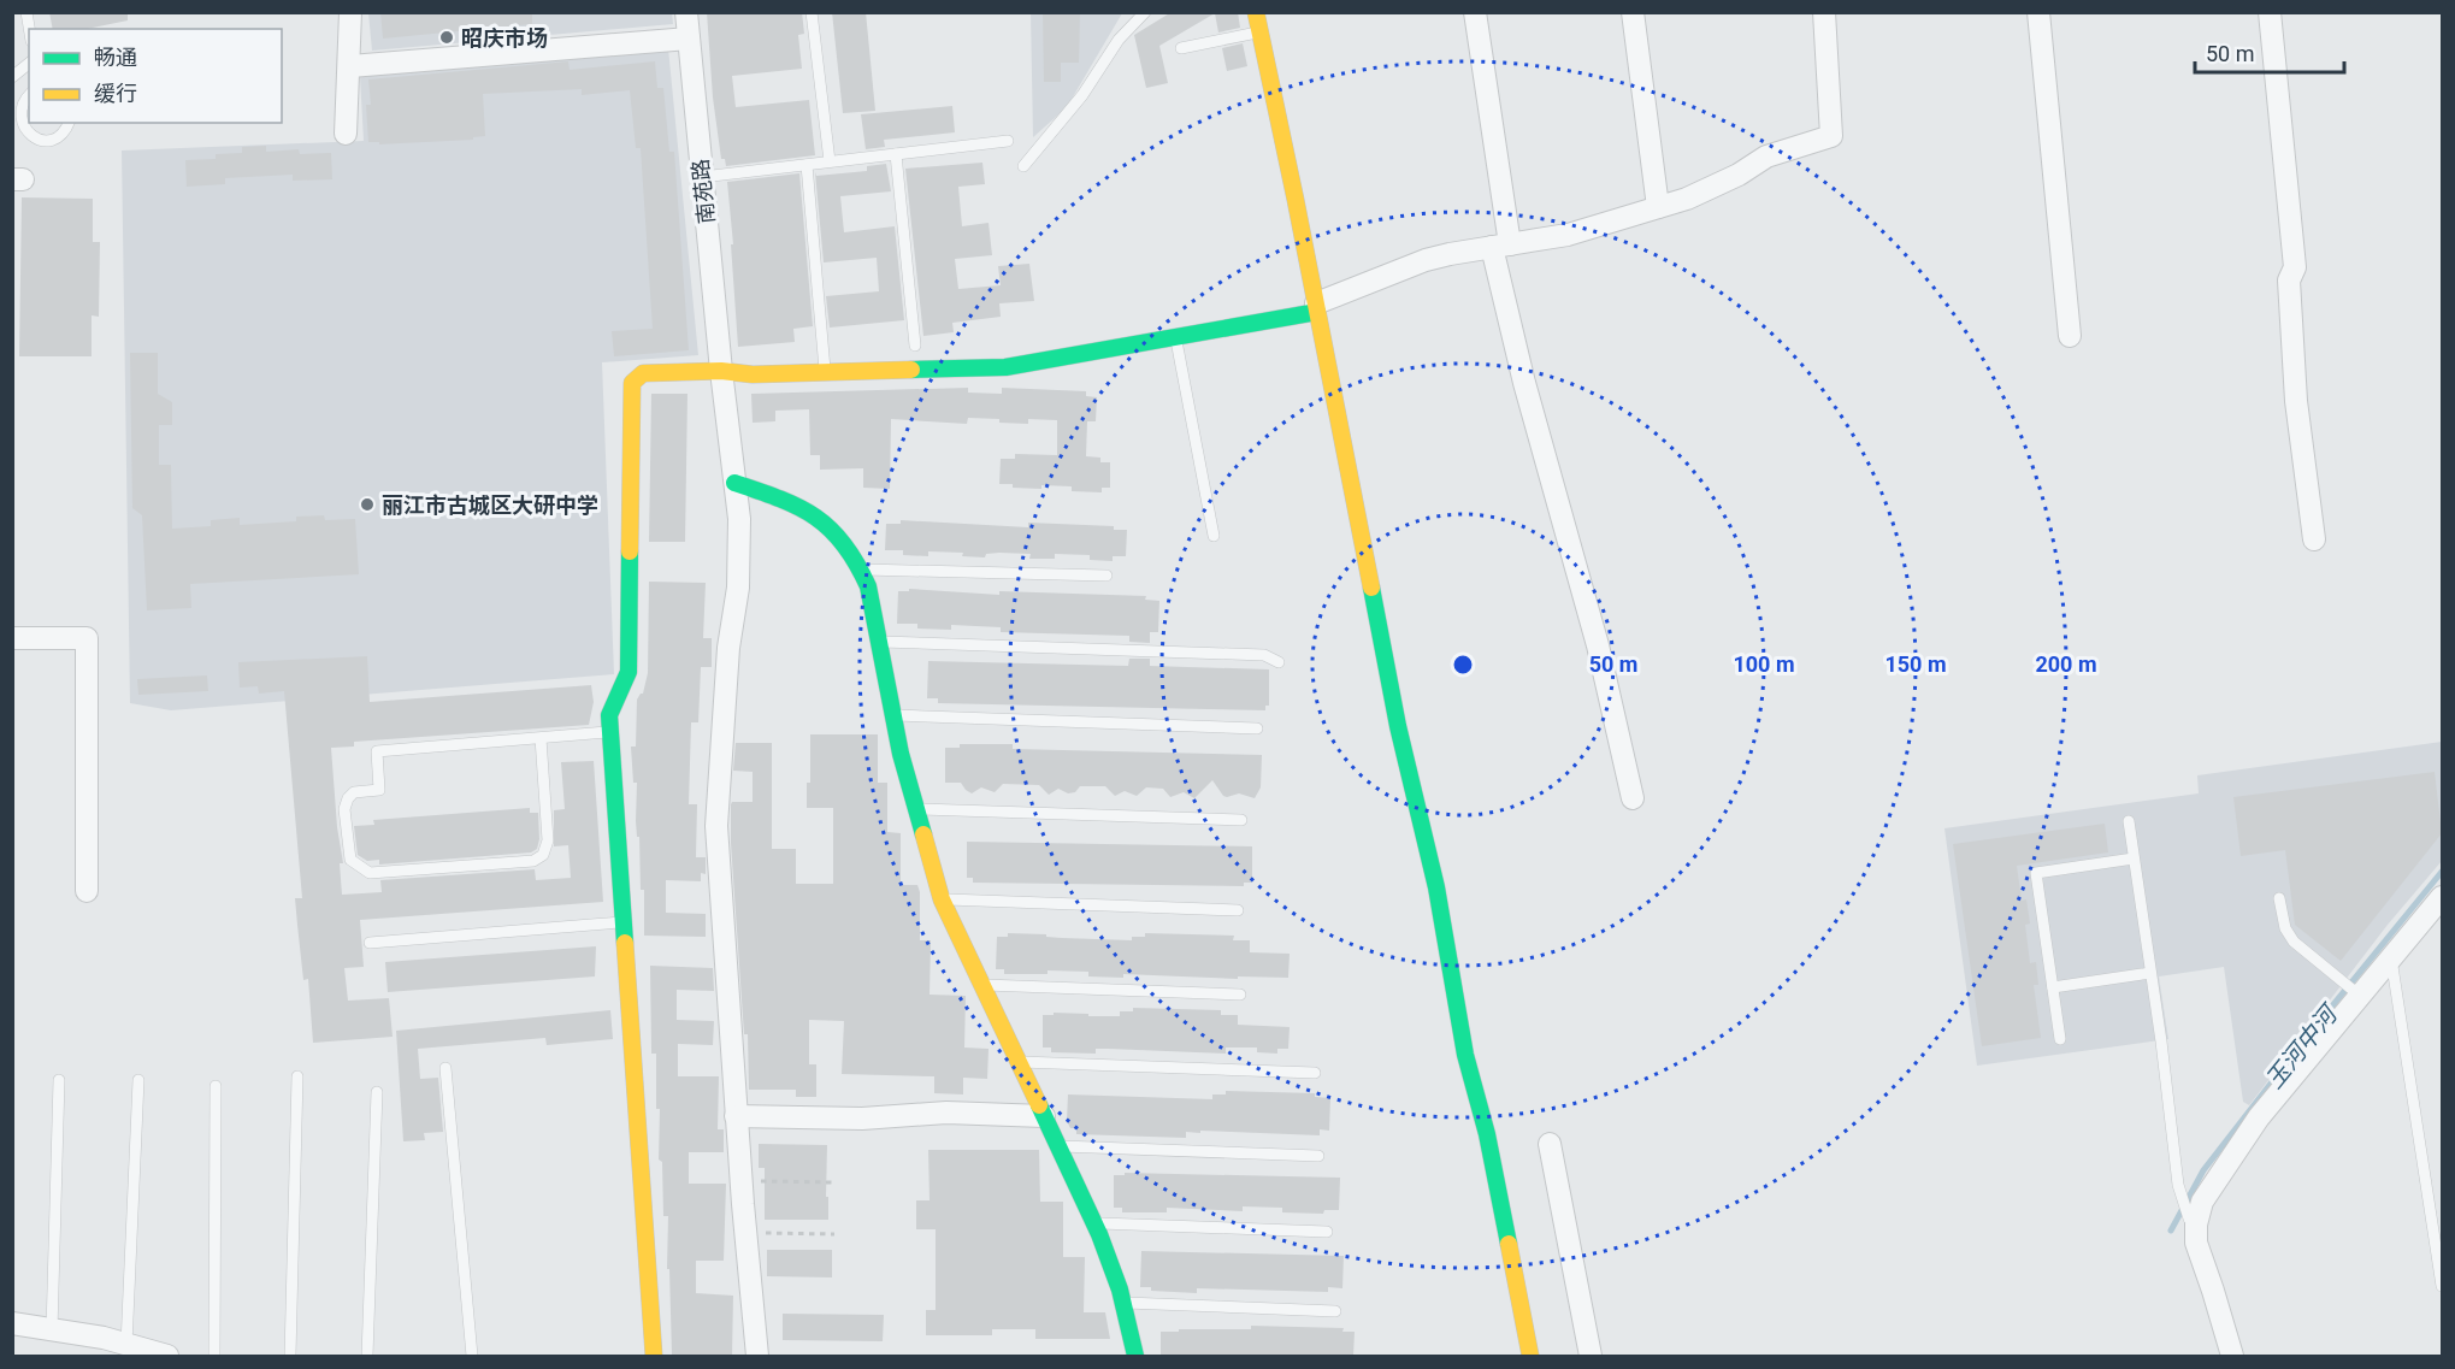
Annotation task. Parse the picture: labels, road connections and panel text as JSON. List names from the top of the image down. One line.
{"streets":{"street":["南苑路"]},"water":["玉河中河"],"places":["昭庆市场","丽江市古城区大研中学"],"legend":["畅通","缓行"],"scale_bar":"50 m","rings":["50 m","100 m","150 m","200 m"]}
